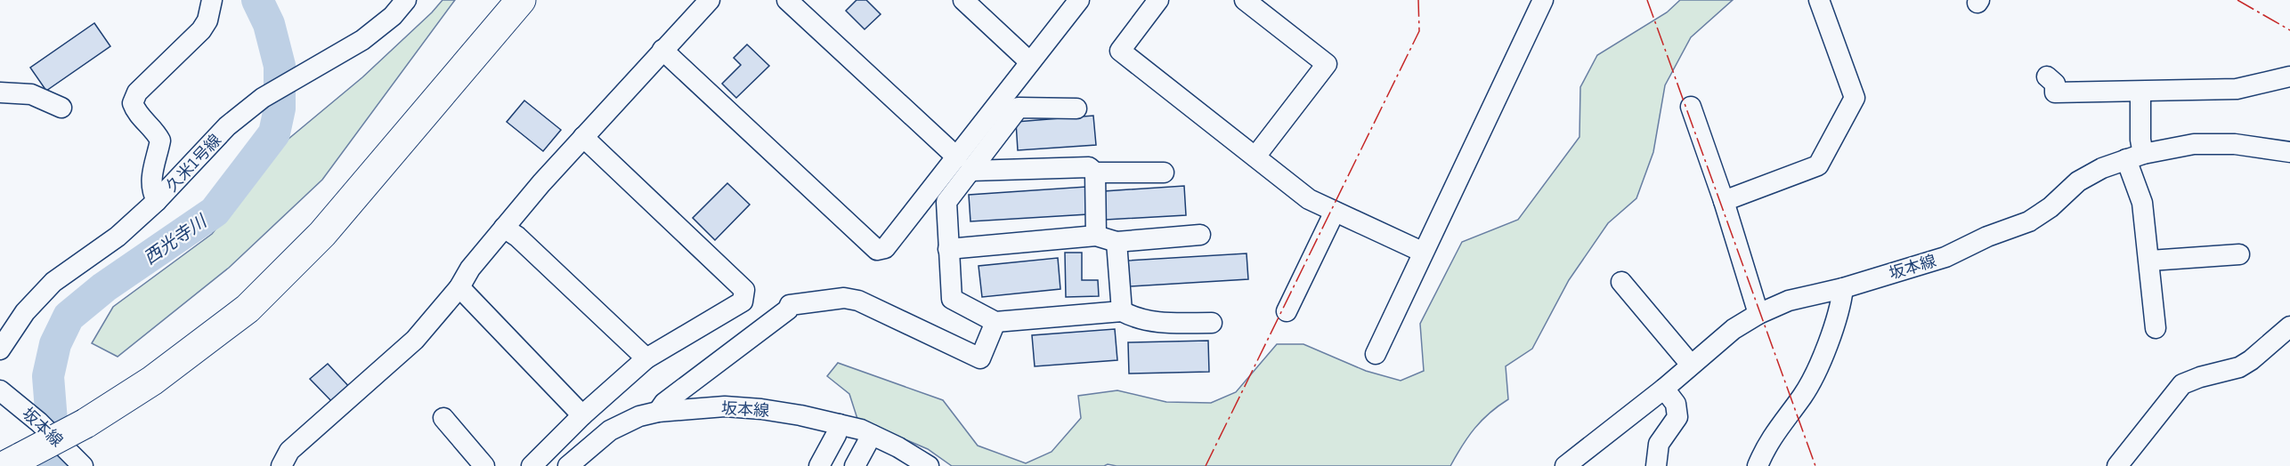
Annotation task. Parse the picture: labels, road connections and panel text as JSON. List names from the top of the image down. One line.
{"streets":{"street":["久米1号線","坂本線"]},"water":["西光寺川"]}
